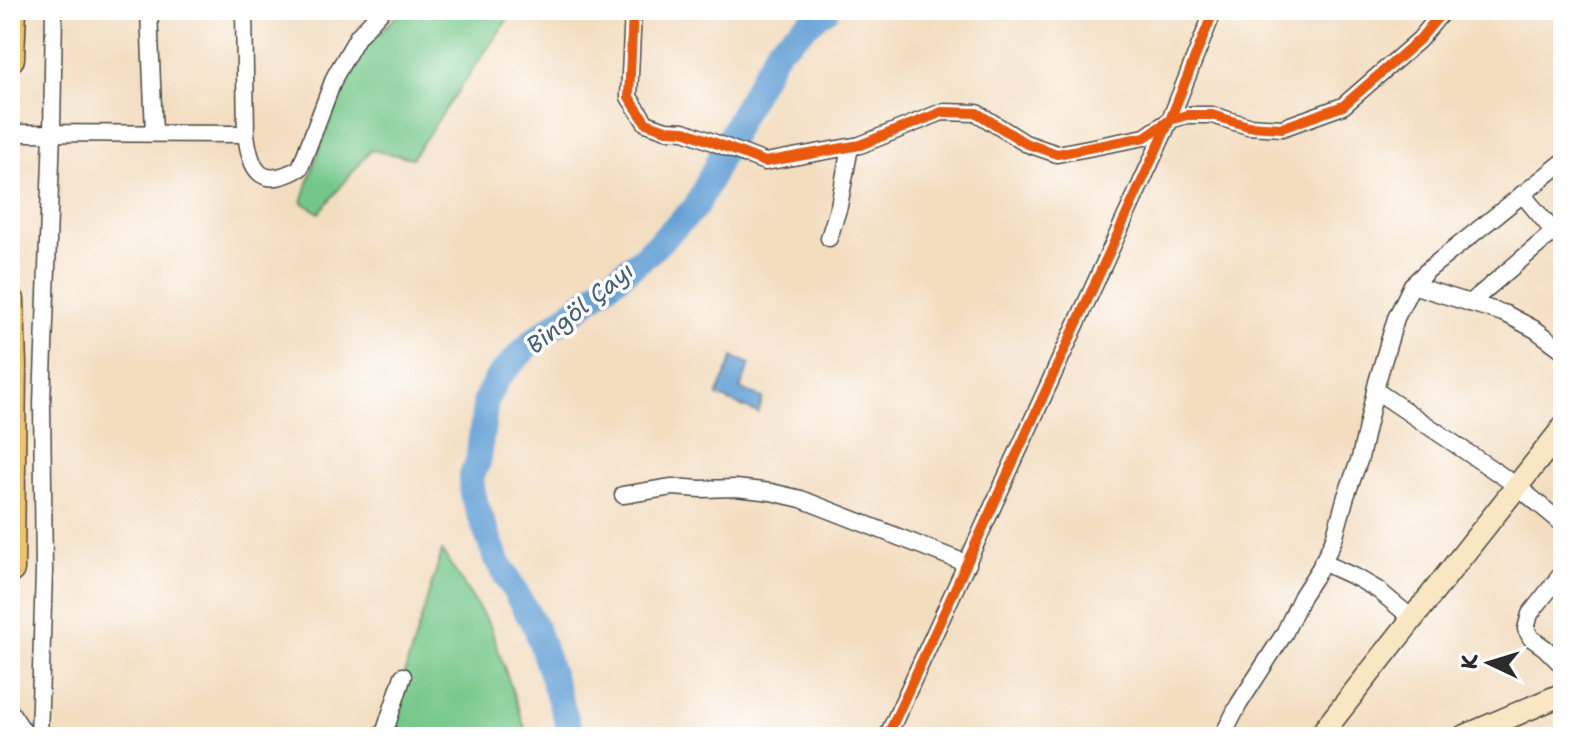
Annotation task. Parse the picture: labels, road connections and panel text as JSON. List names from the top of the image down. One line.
{"water":["Bingöl Çayı"],"north":"left"}
